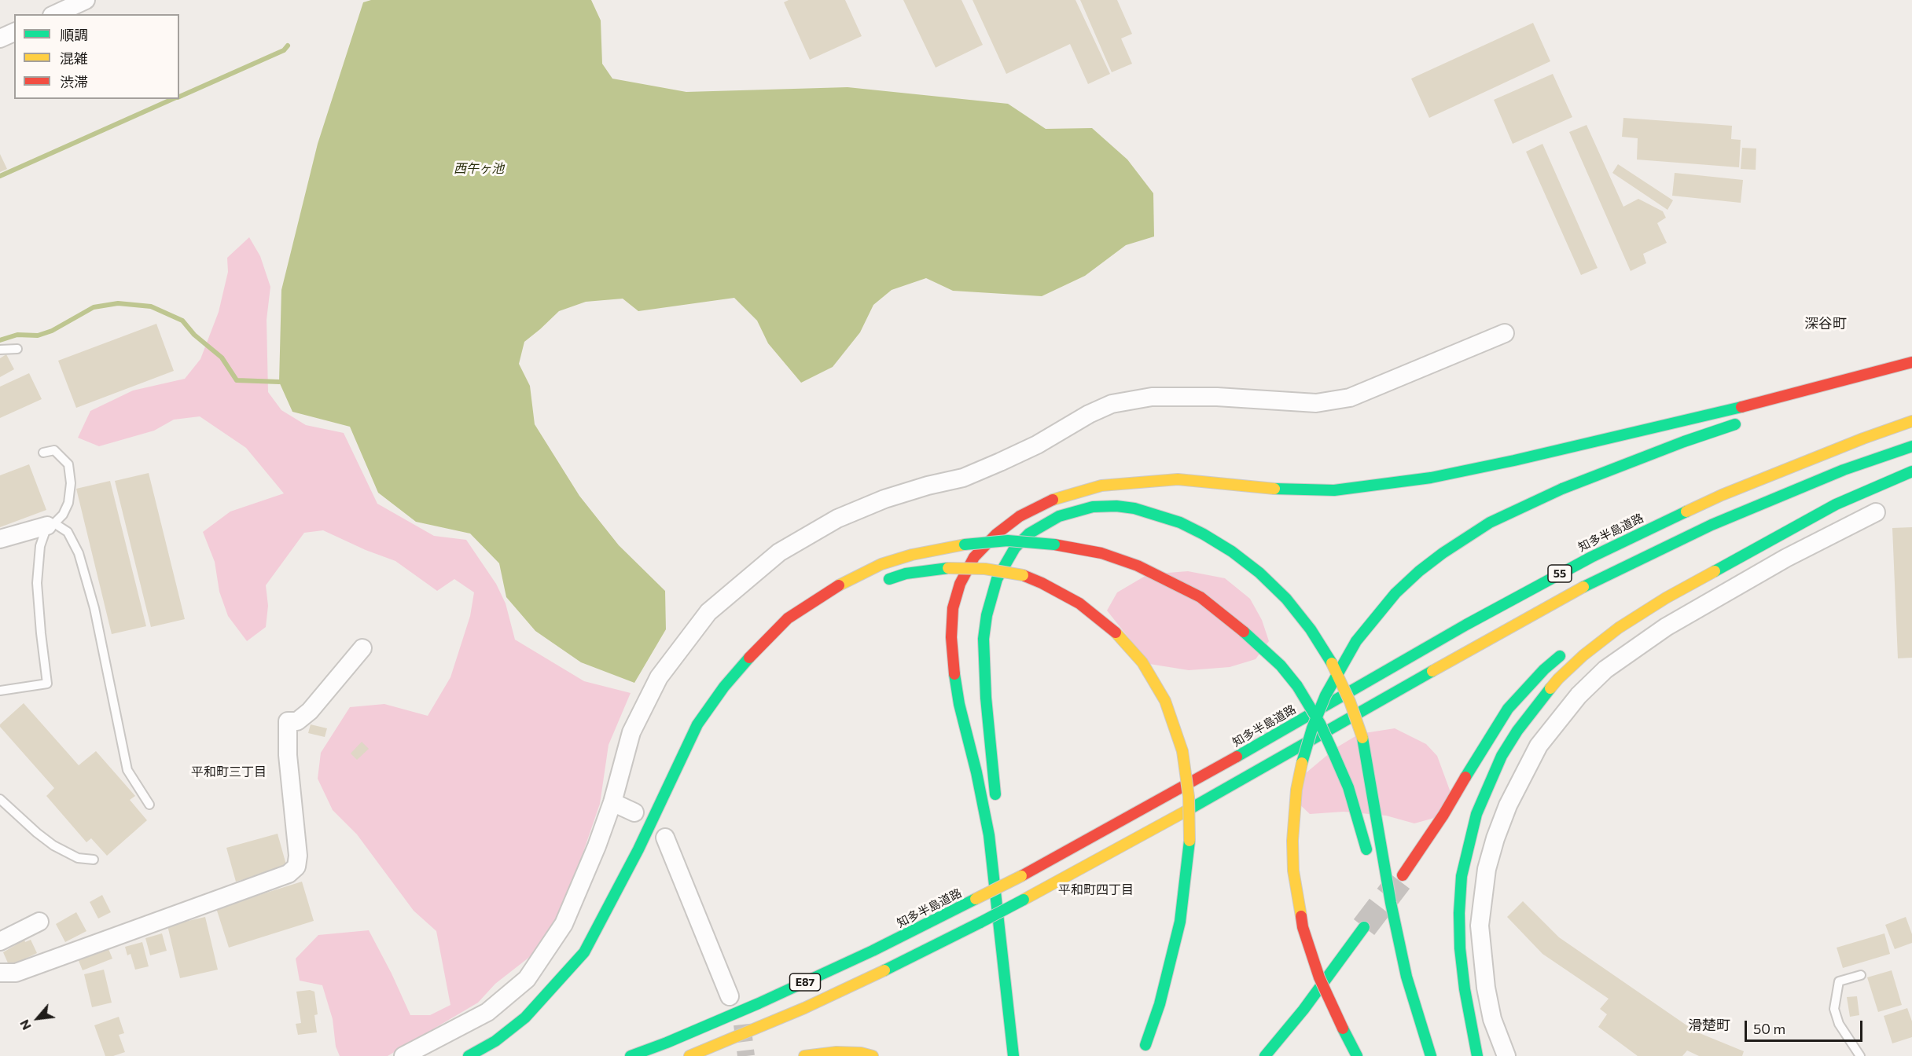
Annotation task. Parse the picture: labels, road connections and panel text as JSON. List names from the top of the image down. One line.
{"streets":{"highway":["知多半島道路","55","E87"]},"crossings":[["55","E87"]],"districts":["深谷町","平和町三丁目","平和町四丁目","滑楚町"],"water":["西午ヶ池"],"legend":["順調","混雑","渋滞"],"scale_bar":"50 m","north":"bottom left"}
